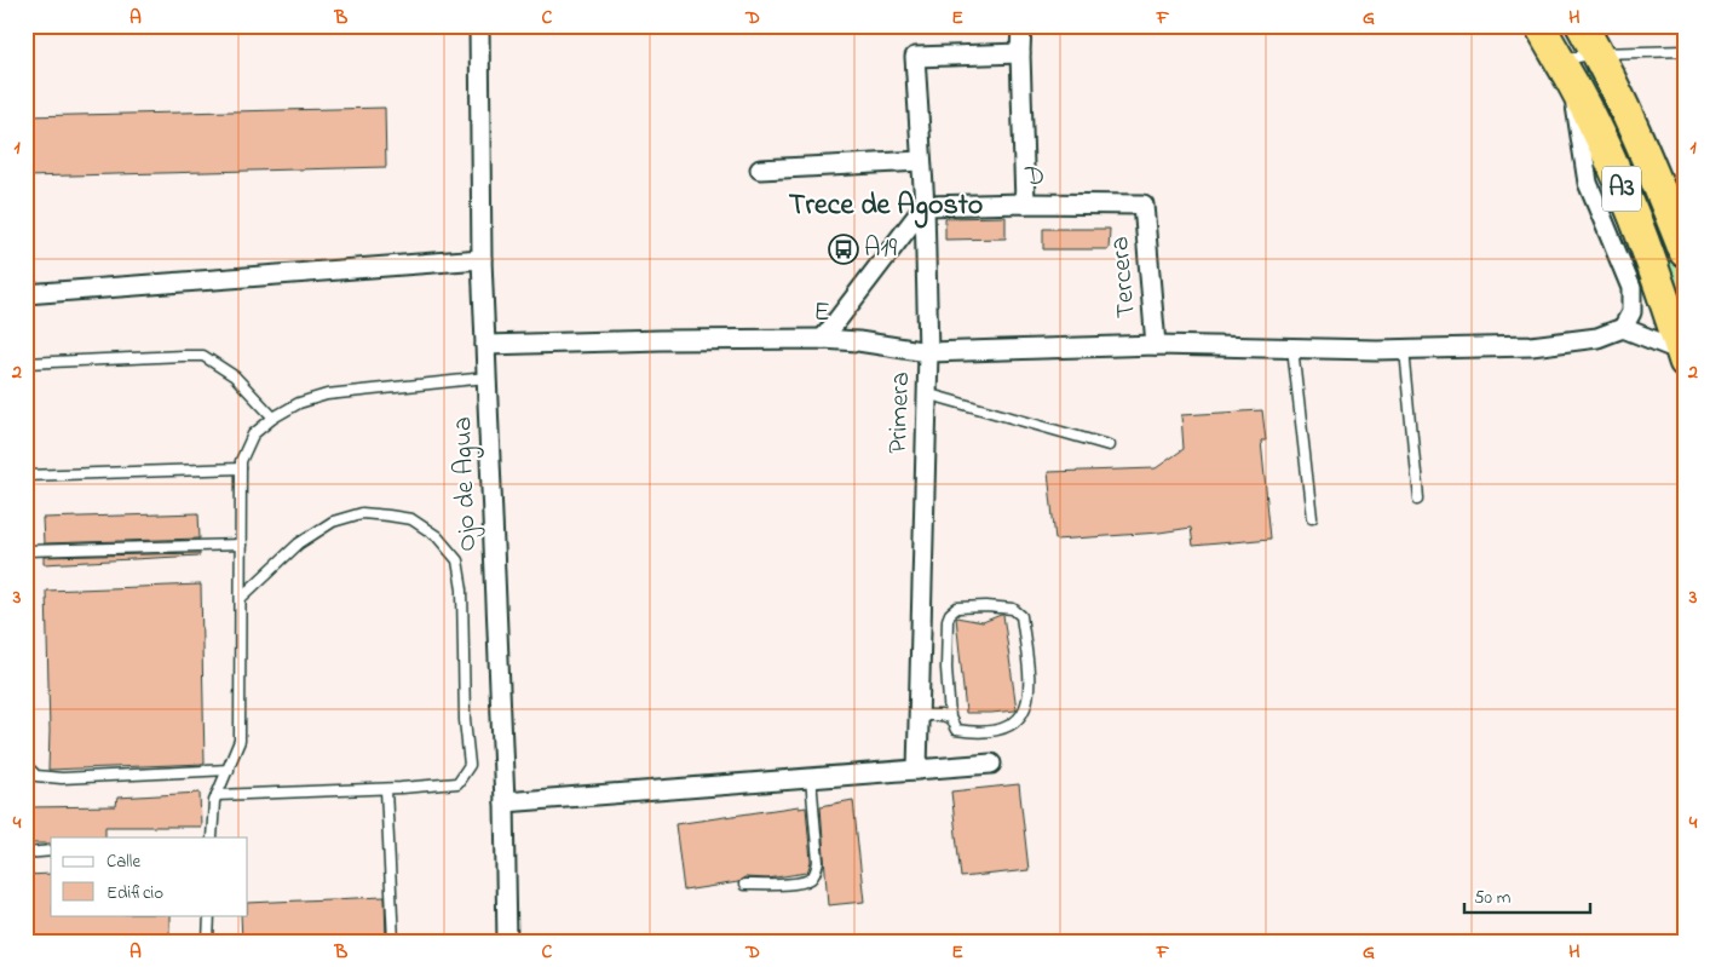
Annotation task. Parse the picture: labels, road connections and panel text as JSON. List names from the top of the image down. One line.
{"streets":{"highway":["A3"],"street":["D","Tercera","E","Primera","Ojo de Agua"]},"crossings":[["D","Tercera"],["D","Primera"],["Tercera","E"],["E","Primera"],["E","Ojo de Agua"]],"districts":["Trece de Agosto"],"places":{"bus stop":["A19"]},"legend":["Calle","Edificio"],"scale_bar":"50 m","grid":{"columns":["A","B","C","D","E","F","G","H"],"rows":["1","2","3","4"]}}
